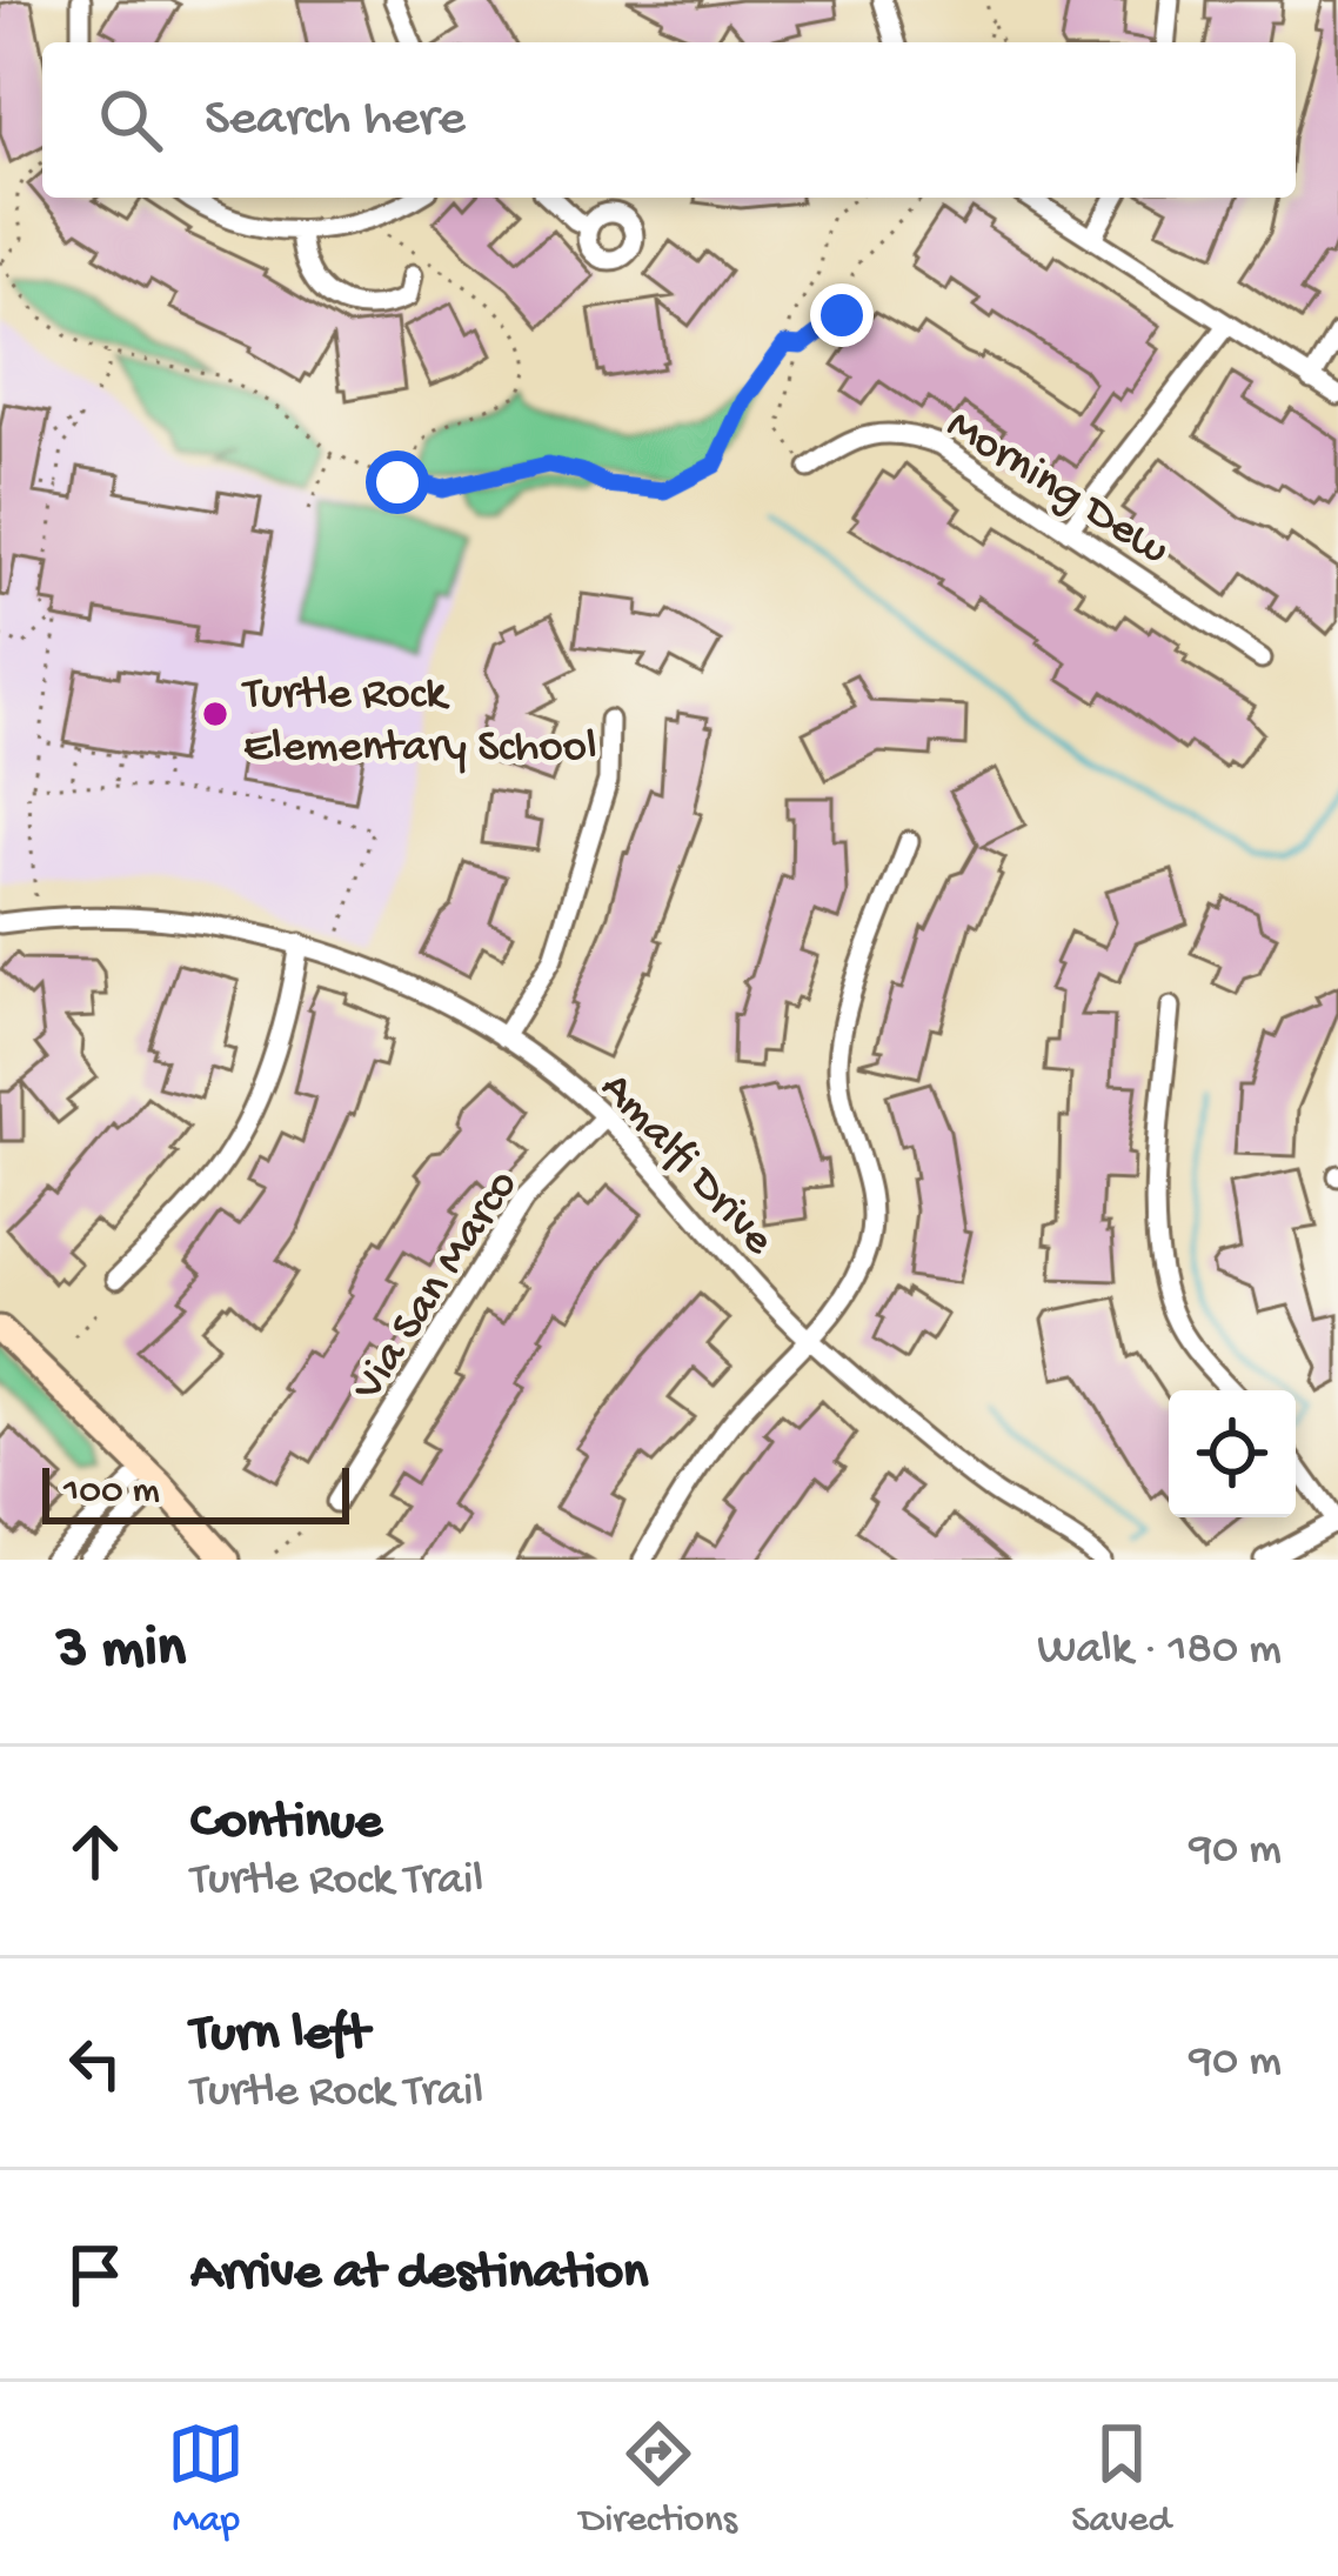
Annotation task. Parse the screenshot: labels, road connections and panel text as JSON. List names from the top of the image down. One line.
{"streets":{"street":["Morning Dew","Amalfi Drive","Via San Marco"]},"crossings":[["Amalfi Drive","Via San Marco"]],"places":["Turtle Rock Elementary School"],"scale_bar":"100 m","page":{"search":"Search here","scale":"100 m","heading":["3 min","Walk · 180 m"],"list":[["Continue","Turtle Rock Trail","90 m"],["Turn left","Turtle Rock Trail","90 m"],"Arrive at destination"],"nav":["Map","Directions","Saved"]}}
